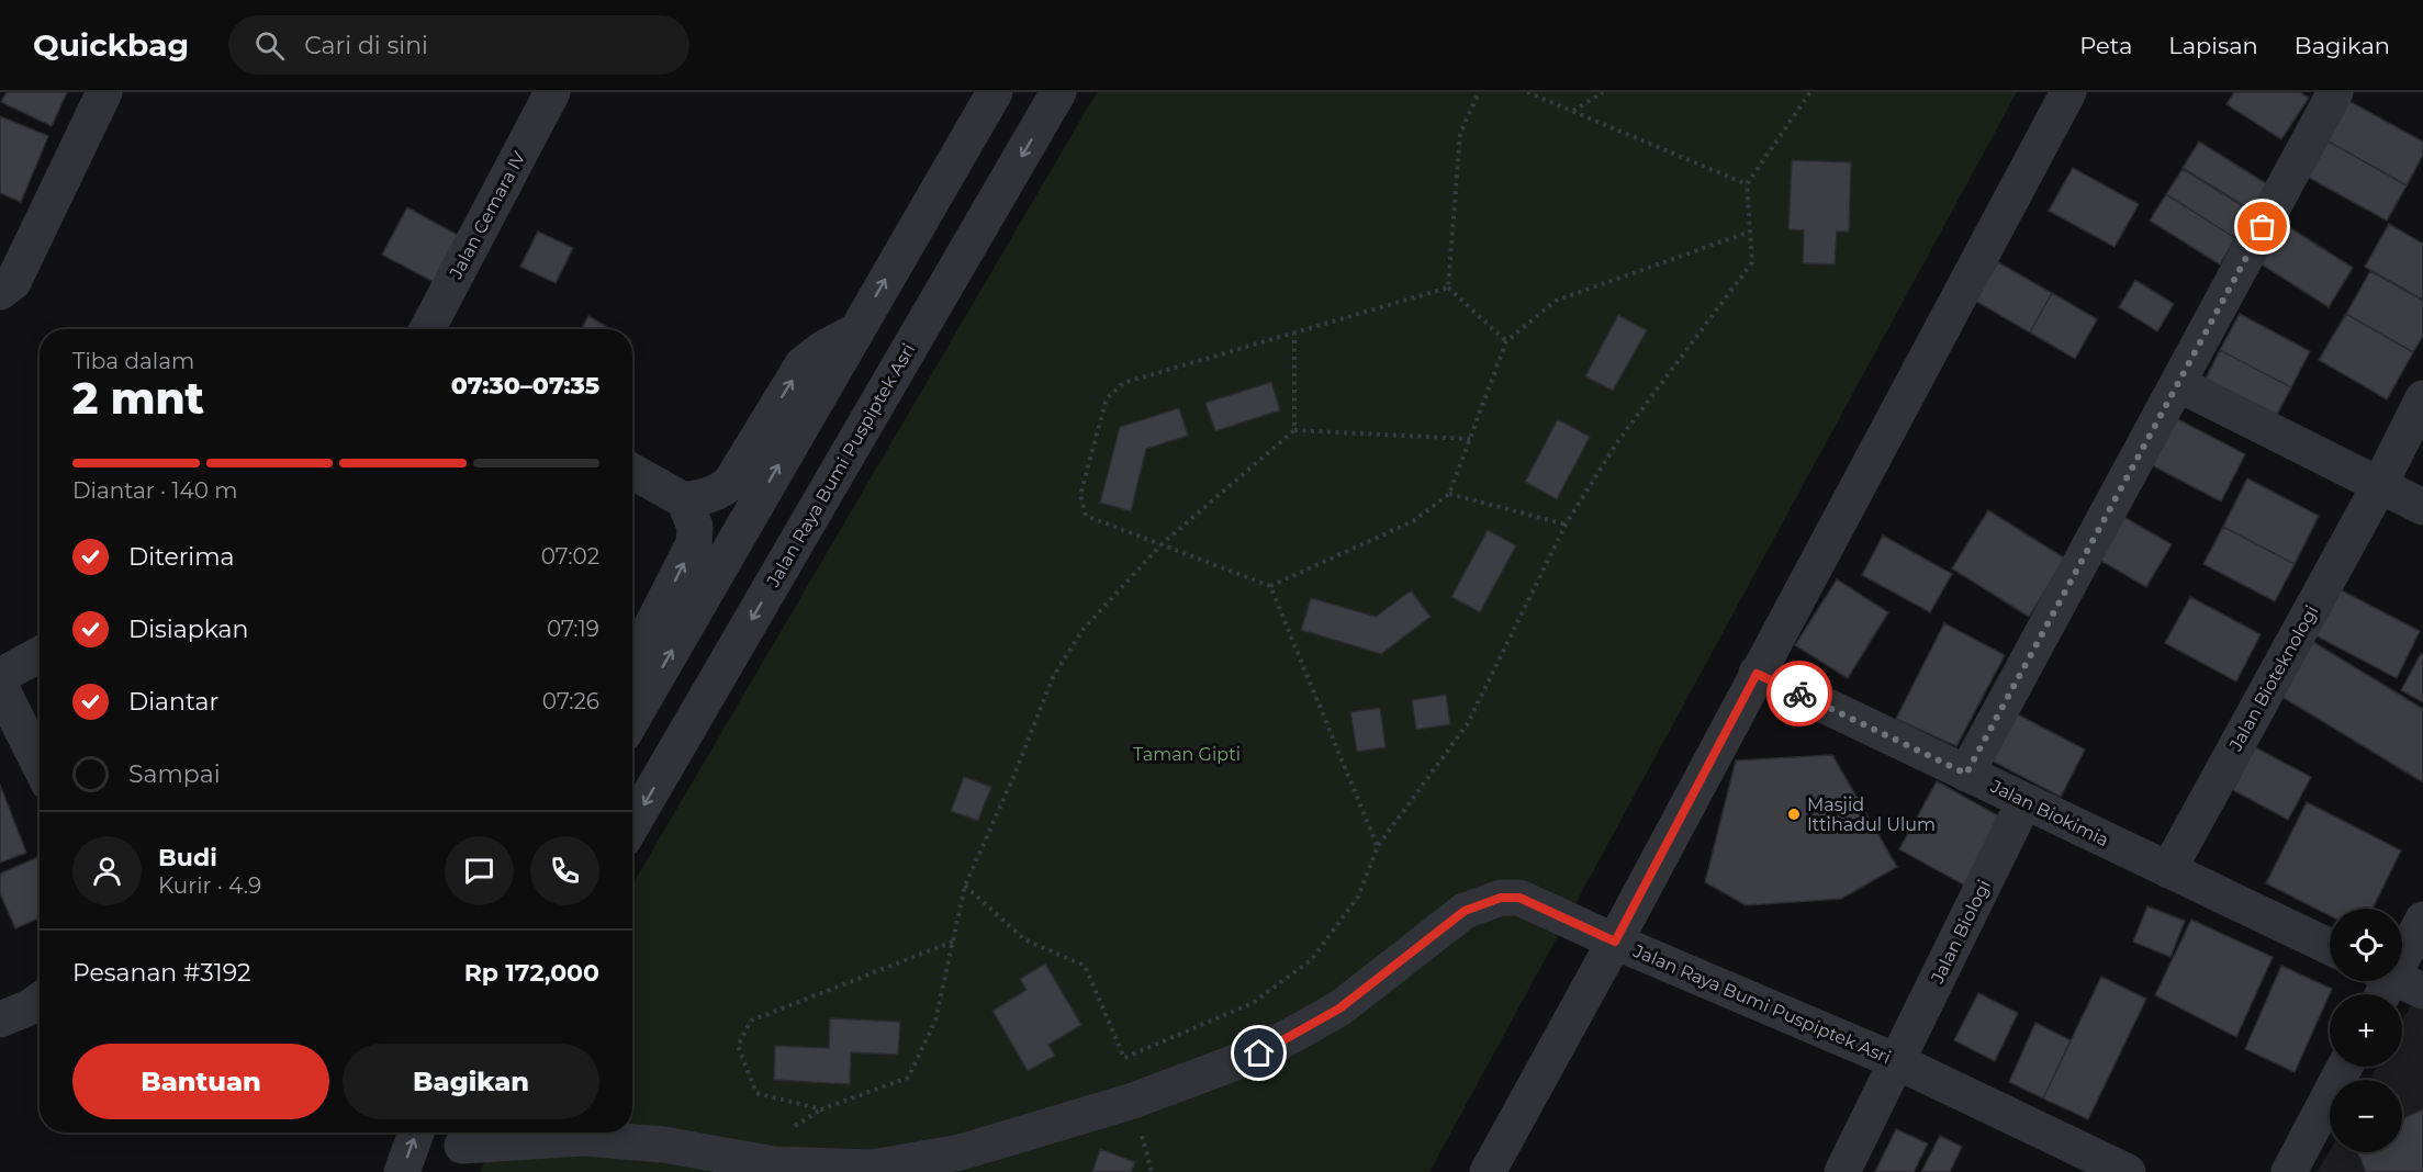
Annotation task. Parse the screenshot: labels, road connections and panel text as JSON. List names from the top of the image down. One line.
{"streets":{"street":["Jalan Cemara IV","Jalan Raya Bumi Puspiptek Asri","Jalan Bioteknologi","Jalan Biokimia","Jalan Biologi"]},"crossings":[["Jalan Raya Bumi Puspiptek Asri","Jalan Biologi"],["Jalan Bioteknologi","Jalan Biokimia"],["Jalan Biokimia","Jalan Biologi"]],"parks":["Taman Gipti"],"places":["Masjid Ittihadul Ulum"],"page":{"header":"Quickbag","search":"Cari di sini","nav":["Peta","Lapisan","Bagikan"],"heading":["2 mnt","Tiba dalam","07:30–07:35"],"panel":["Budi","Kurir · 4.9","Pesanan #3192","Rp 172,000"],"bar":"Diantar · 140 m","list":[["Diterima","07:02"],["Disiapkan","07:19"],["Diantar","07:26"],"Sampai"],"map_buttons":["+","−"],"buttons":["Bantuan","Bagikan"]}}
